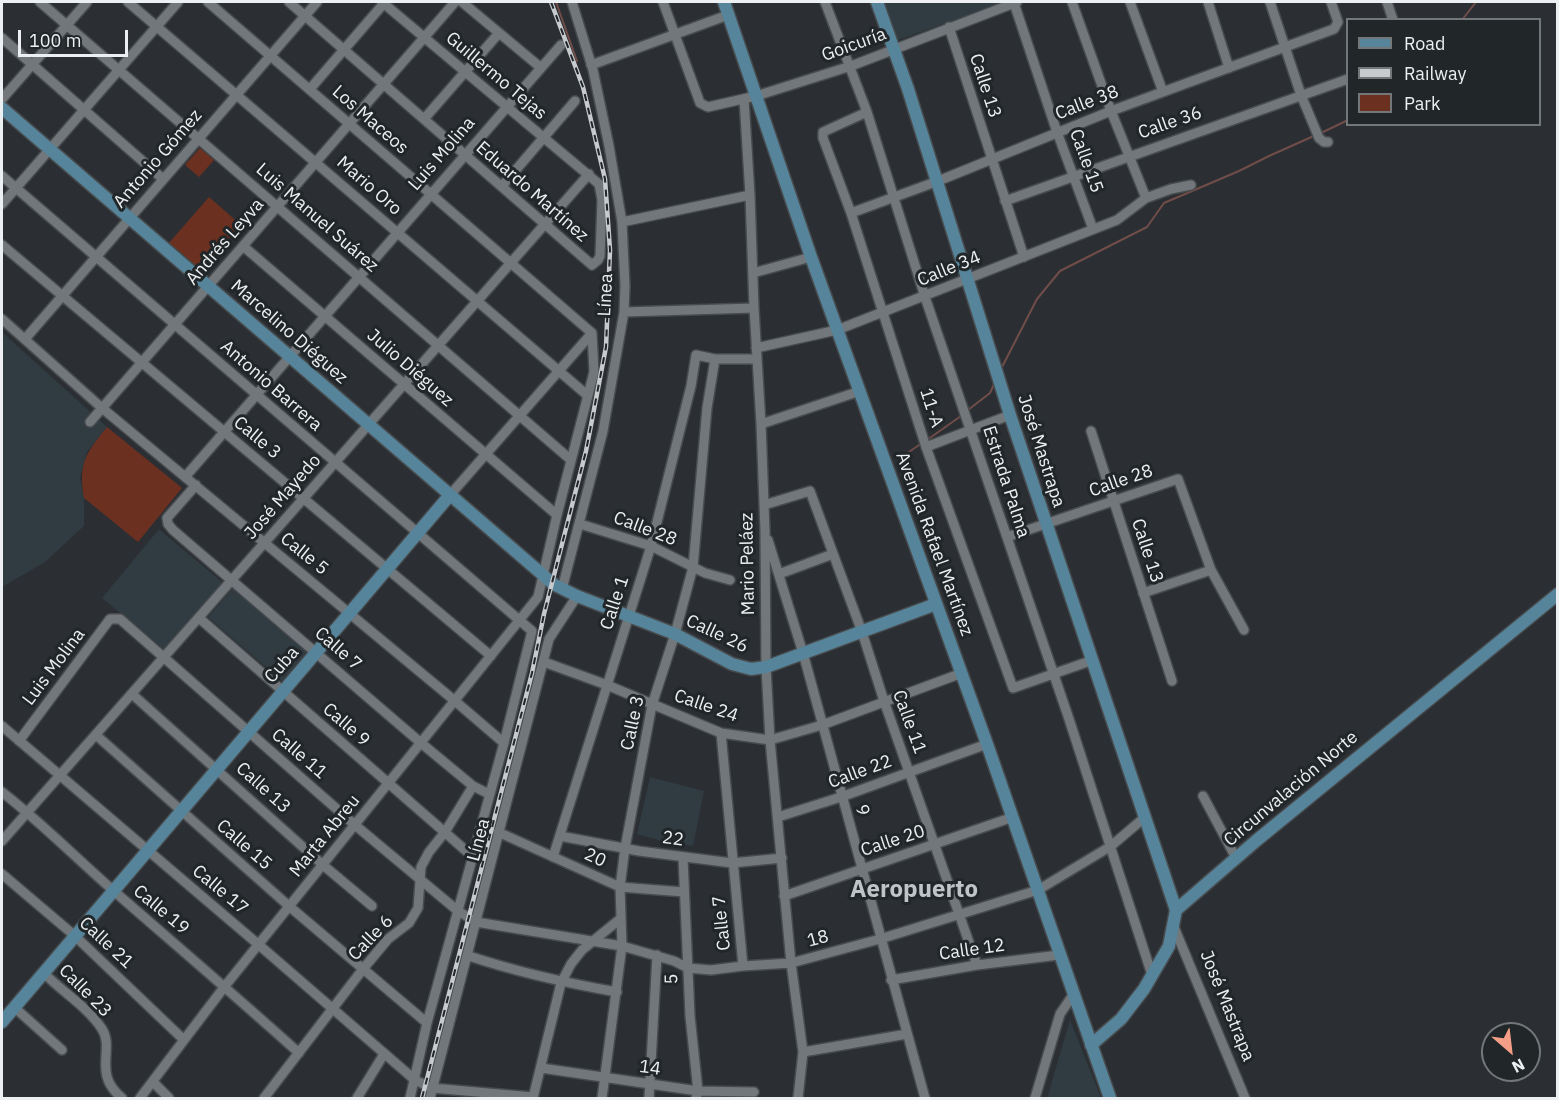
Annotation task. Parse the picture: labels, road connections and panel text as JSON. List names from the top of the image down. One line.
{"streets":{"street":["Goicuría","Guillermo Tejas","Calle 13","Calle 38","Los Maceos","Calle 36","Luis Molina","Antonio Gómez","Calle 15","Mario Oro","Eduardo Martínez","Luis Manuel Suárez","Andrés Leyva","Calle 34","Línea","Marcelino Diéguez","Julio Diéguez","Antonio Barrera","11-A","Calle 3","José Mastrapa","Calle 28","Estrada Palma","José Mayedo","Avenida Rafael Martínez","Calle 5","Mario Peláez","Calle 1","Calle 26","Calle 7","Cuba","Calle 24","Calle 11","Calle 9","Calle 22","Circunvalación Norte","9","Marta Abreu","22","Calle 20","20","Calle 17","Calle 19","Calle 6","18","Calle 21","Calle 12","5","Calle 23","14"]},"crossings":[["Goicuría","Calle 13"],["Goicuría","Calle 15"],["Goicuría","José Mastrapa"],["Goicuría","Estrada Palma"],["Goicuría","Avenida Rafael Martínez"],["Goicuría","Mario Peláez"],["Guillermo Tejas","Luis Molina"],["Guillermo Tejas","Andrés Leyva"],["Guillermo Tejas","Línea"],["Guillermo Tejas","José Mayedo"],["Calle 13","Calle 38"],["Calle 13","Calle 36"],["Calle 13","Calle 34"],["Calle 13","Calle 28"],["Calle 13","José Mayedo"],["Calle 13","Cuba"],["Calle 13","Marta Abreu"],["Calle 38","Calle 15"],["Calle 38","11-A"],["Calle 38","José Mastrapa"],["Calle 38","Estrada Palma"],["Los Maceos","Luis Molina"],["Los Maceos","Antonio Gómez"],["Los Maceos","Andrés Leyva"],["Los Maceos","Línea"],["Los Maceos","José Mayedo"],["Los Maceos","Cuba"],["Calle 36","Calle 15"],["Luis Molina","Mario Oro"],["Luis Molina","Eduardo Martínez"],["Luis Molina","Luis Manuel Suárez"],["Luis Molina","Marcelino Diéguez"],["Luis Molina","Julio Diéguez"],["Luis Molina","Antonio Barrera"],["Luis Molina","Calle 3"],["Luis Molina","Calle 5"],["Luis Molina","Calle 11"],["Luis Molina","Calle 17"],["Antonio Gómez","Mario Oro"],["Antonio Gómez","Eduardo Martínez"],["Antonio Gómez","Luis Manuel Suárez"],["Antonio Gómez","Marcelino Diéguez"],["Antonio Gómez","Antonio Barrera"],["Antonio Gómez","Calle 3"],["Antonio Gómez","Calle 5"],["Calle 15","Calle 34"],["Calle 15","Línea"],["Calle 15","José Mayedo"],["Calle 15","Cuba"],["Calle 15","Marta Abreu"],["Calle 15","Calle 6"],["Mario Oro","Andrés Leyva"],["Mario Oro","Línea"],["Mario Oro","José Mayedo"],["Mario Oro","Cuba"],["Eduardo Martínez","Andrés Leyva"],["Eduardo Martínez","Línea"],["Eduardo Martínez","José Mayedo"],["Luis Manuel Suárez","Andrés Leyva"],["Luis Manuel Suárez","Línea"],["Luis Manuel Suárez","José Mayedo"],["Luis Manuel Suárez","Cuba"],["Andrés Leyva","Marcelino Diéguez"],["Andrés Leyva","Julio Diéguez"],["Andrés Leyva","Antonio Barrera"],["Andrés Leyva","Calle 3"],["Andrés Leyva","Calle 5"],["Calle 34","11-A"],["Calle 34","José Mastrapa"],["Calle 34","Estrada Palma"],["Calle 34","Avenida Rafael Martínez"],["Calle 34","Mario Peláez"],["Línea","Marcelino Diéguez"],["Línea","Julio Diéguez"],["Línea","Antonio Barrera"],["Línea","Calle 28"],["Línea","José Mayedo"],["Línea","Calle 5"],["Línea","Calle 26"],["Línea","Calle 7"],["Línea","Cuba"],["Línea","Calle 24"],["Línea","Calle 11"],["Línea","Calle 9"],["Línea","Marta Abreu"],["Línea","20"],["Línea","Calle 17"],["Línea","18"],["Marcelino Diéguez","José Mayedo"],["Marcelino Diéguez","Calle 26"],["Marcelino Diéguez","Cuba"],["Julio Diéguez","José Mayedo"],["Julio Diéguez","Cuba"],["Antonio Barrera","José Mayedo"],["Antonio Barrera","Cuba"],["Antonio Barrera","Marta Abreu"],["11-A","Estrada Palma"],["Calle 3","Calle 28"],["Calle 3","José Mayedo"],["Calle 3","Calle 1"],["Calle 3","Calle 26"],["Calle 3","Cuba"],["Calle 3","Calle 24"],["Calle 3","Marta Abreu"],["Calle 3","22"],["Calle 3","20"],["Calle 3","18"],["Calle 3","14"],["José Mastrapa","Calle 28"],["José Mastrapa","Circunvalación Norte"],["José Mastrapa","18"],["Calle 28","Estrada Palma"],["Calle 28","Calle 1"],["Estrada Palma","18"],["José Mayedo","Calle 5"],["José Mayedo","Calle 7"],["José Mayedo","Calle 11"],["José Mayedo","Calle 9"],["José Mayedo","Calle 17"],["José Mayedo","Calle 19"],["Avenida Rafael Martínez","Mario Peláez"],["Avenida Rafael Martínez","Calle 26"],["Avenida Rafael Martínez","Calle 24"],["Avenida Rafael Martínez","Calle 22"],["Avenida Rafael Martínez","Calle 20"],["Avenida Rafael Martínez","18"],["Avenida Rafael Martínez","Calle 12"],["Calle 5","Calle 7"],["Calle 5","Cuba"],["Calle 5","Marta Abreu"],["Mario Peláez","Calle 26"],["Mario Peláez","Calle 24"],["Mario Peláez","Calle 11"],["Mario Peláez","Calle 22"],["Mario Peláez","9"],["Mario Peláez","22"],["Mario Peláez","Calle 20"],["Mario Peláez","18"],["Calle 1","Calle 26"],["Calle 1","Calle 24"],["Calle 1","22"],["Calle 1","20"],["Calle 26","Calle 11"],["Calle 26","9"],["Calle 7","Cuba"],["Calle 7","Calle 24"],["Calle 7","Marta Abreu"],["Calle 7","22"],["Calle 7","Calle 6"],["Calle 7","18"],["Cuba","Calle 11"],["Cuba","Calle 9"],["Cuba","Calle 17"],["Cuba","Calle 19"],["Cuba","Calle 21"],["Cuba","Calle 23"],["Calle 24","Calle 11"],["Calle 24","9"],["Calle 11","Calle 22"],["Calle 11","Marta Abreu"],["Calle 11","Calle 20"],["Calle 11","Calle 6"],["Calle 11","18"],["Calle 11","Calle 12"],["Calle 9","Marta Abreu"],["Calle 9","Calle 6"],["Calle 22","9"],["9","Calle 20"],["9","18"],["9","Calle 12"],["Marta Abreu","Calle 17"],["Marta Abreu","Calle 19"],["Marta Abreu","Calle 21"],["22","5"],["20","5"],["Calle 17","Calle 6"],["Calle 19","Calle 6"],["18","5"],["5","14"]],"districts":["Aeropuerto"],"legend":["Road","Railway","Park"],"scale_bar":"100 m","north":"bottom right"}
